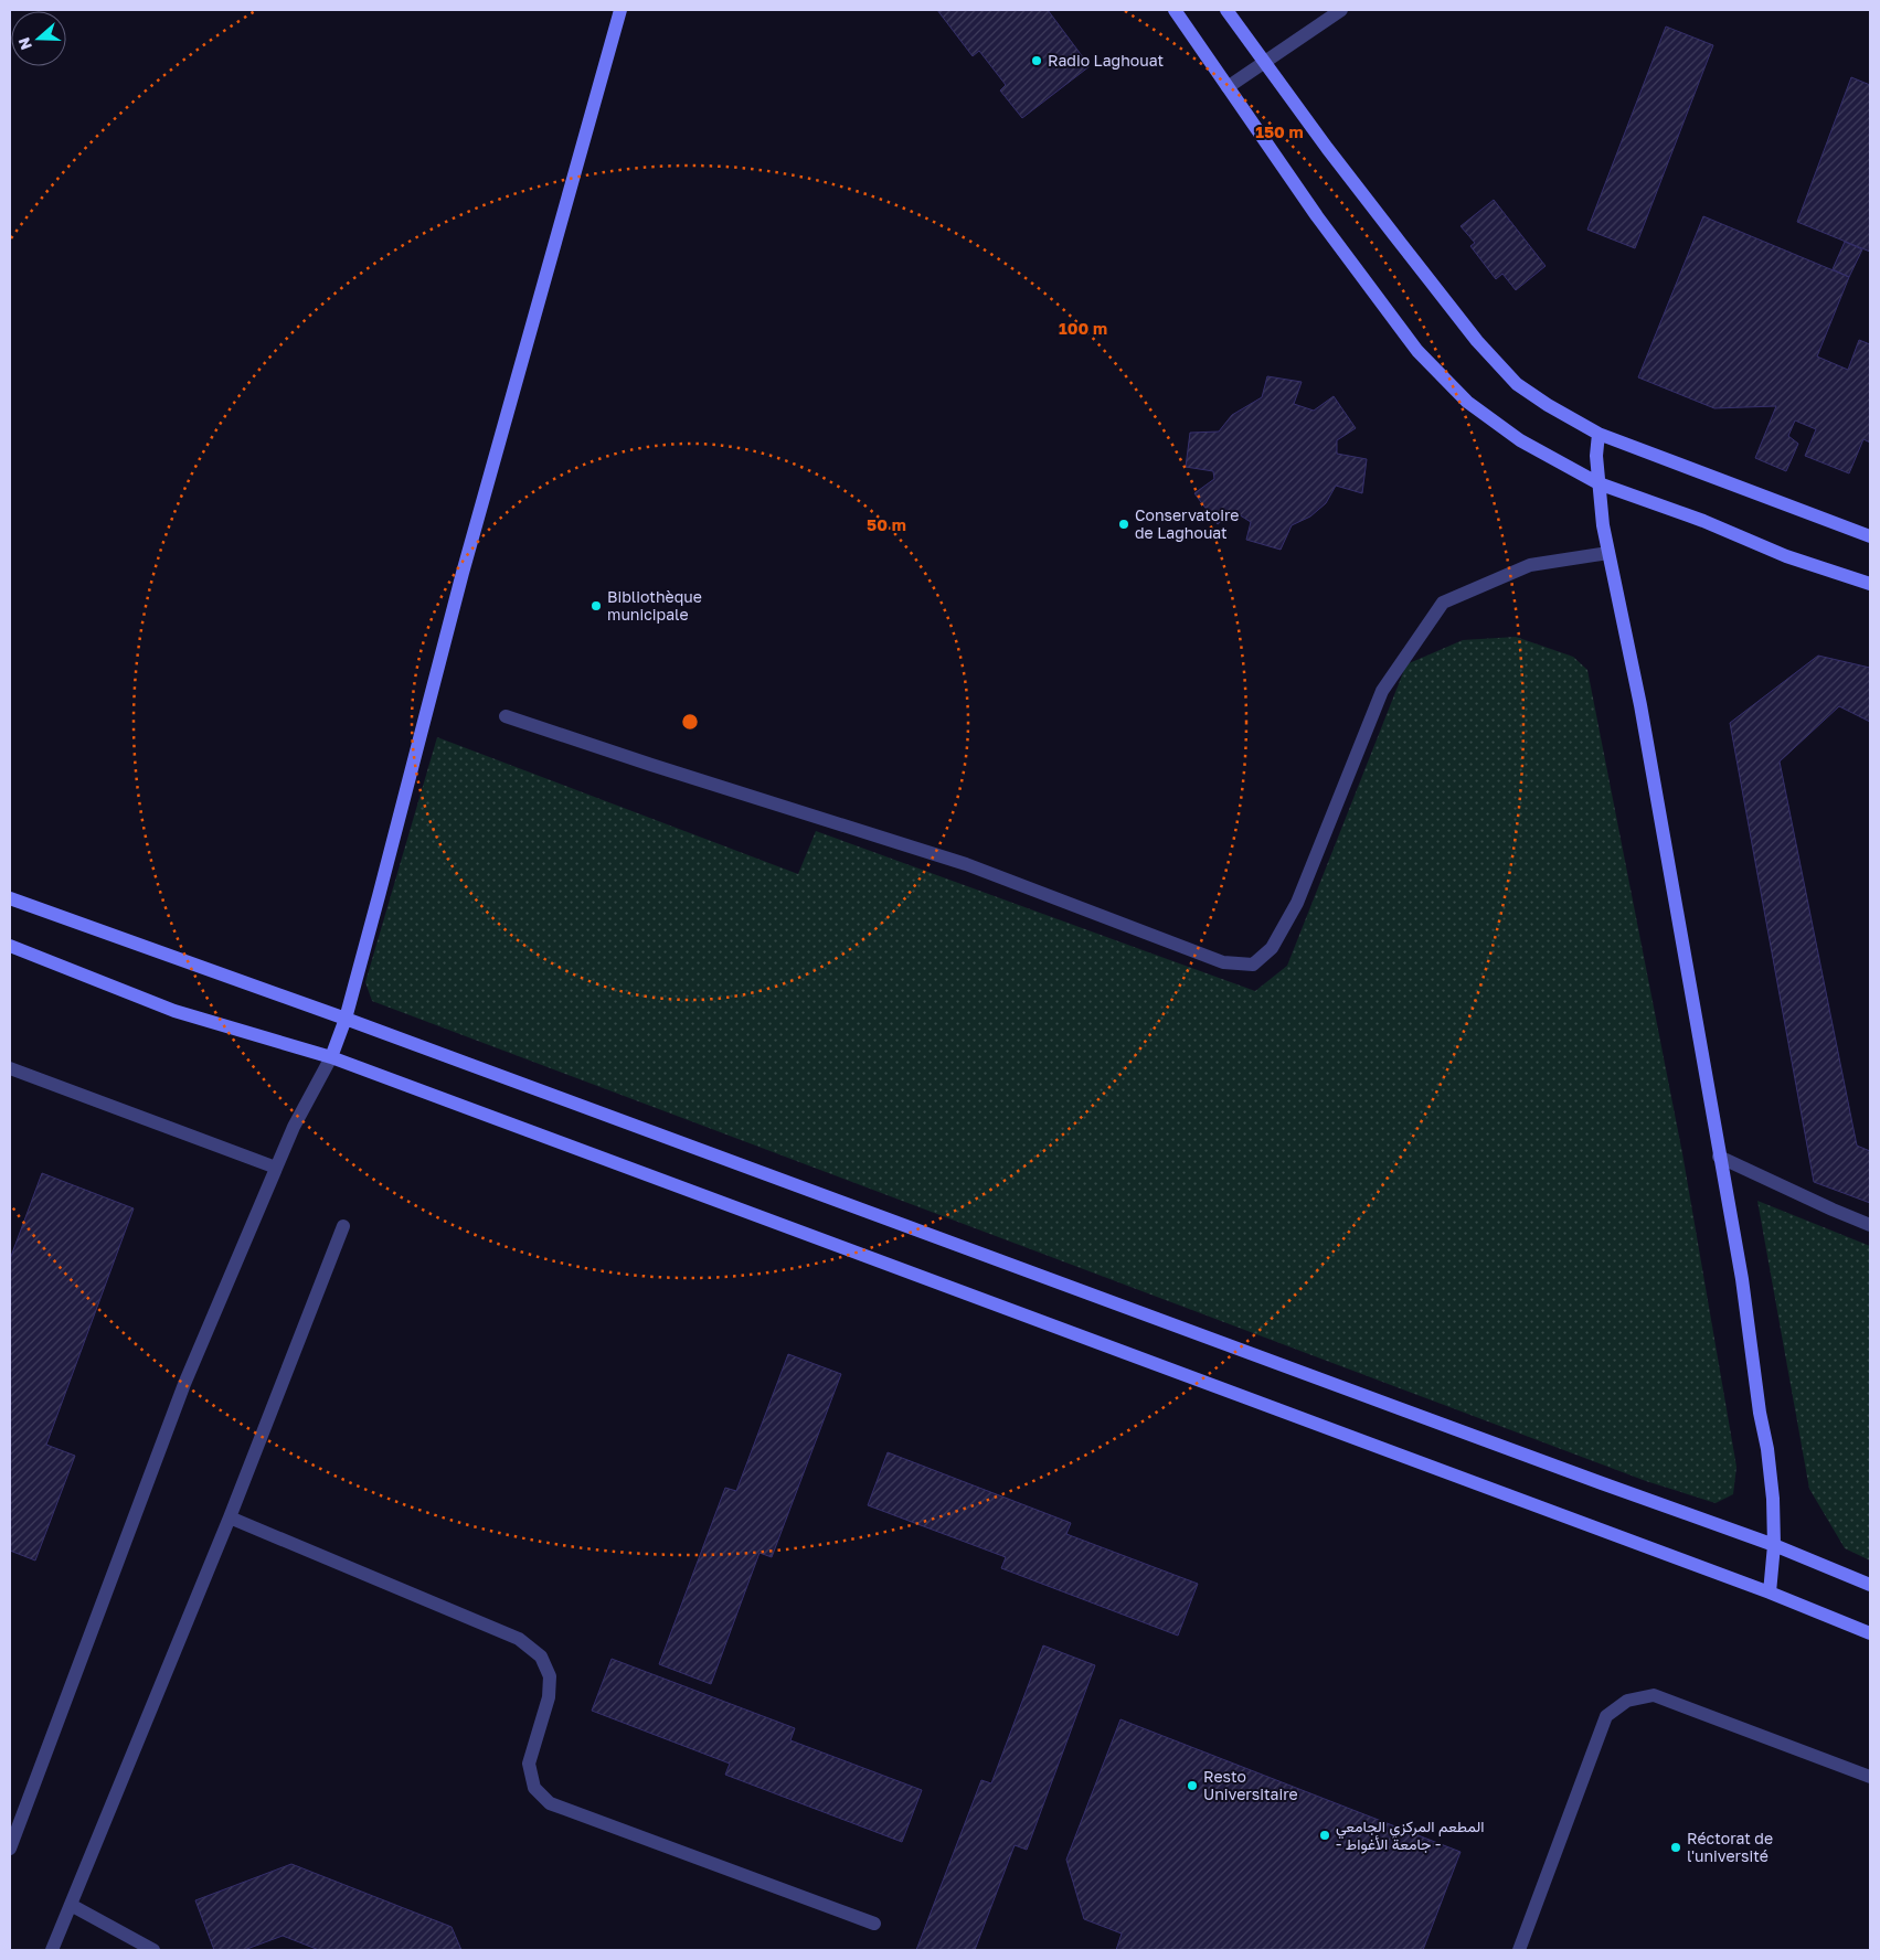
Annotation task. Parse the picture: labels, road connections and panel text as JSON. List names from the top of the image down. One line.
{"places":["Radio Laghouat","Conservatoire de Laghouat","Bibliothèque municipale","Resto Universitaire","المطعم المركزي الجامعي - جامعة الأغواط -","Réctorat de l'université"],"north":"left","rings":["150 m","100 m","50 m"]}
